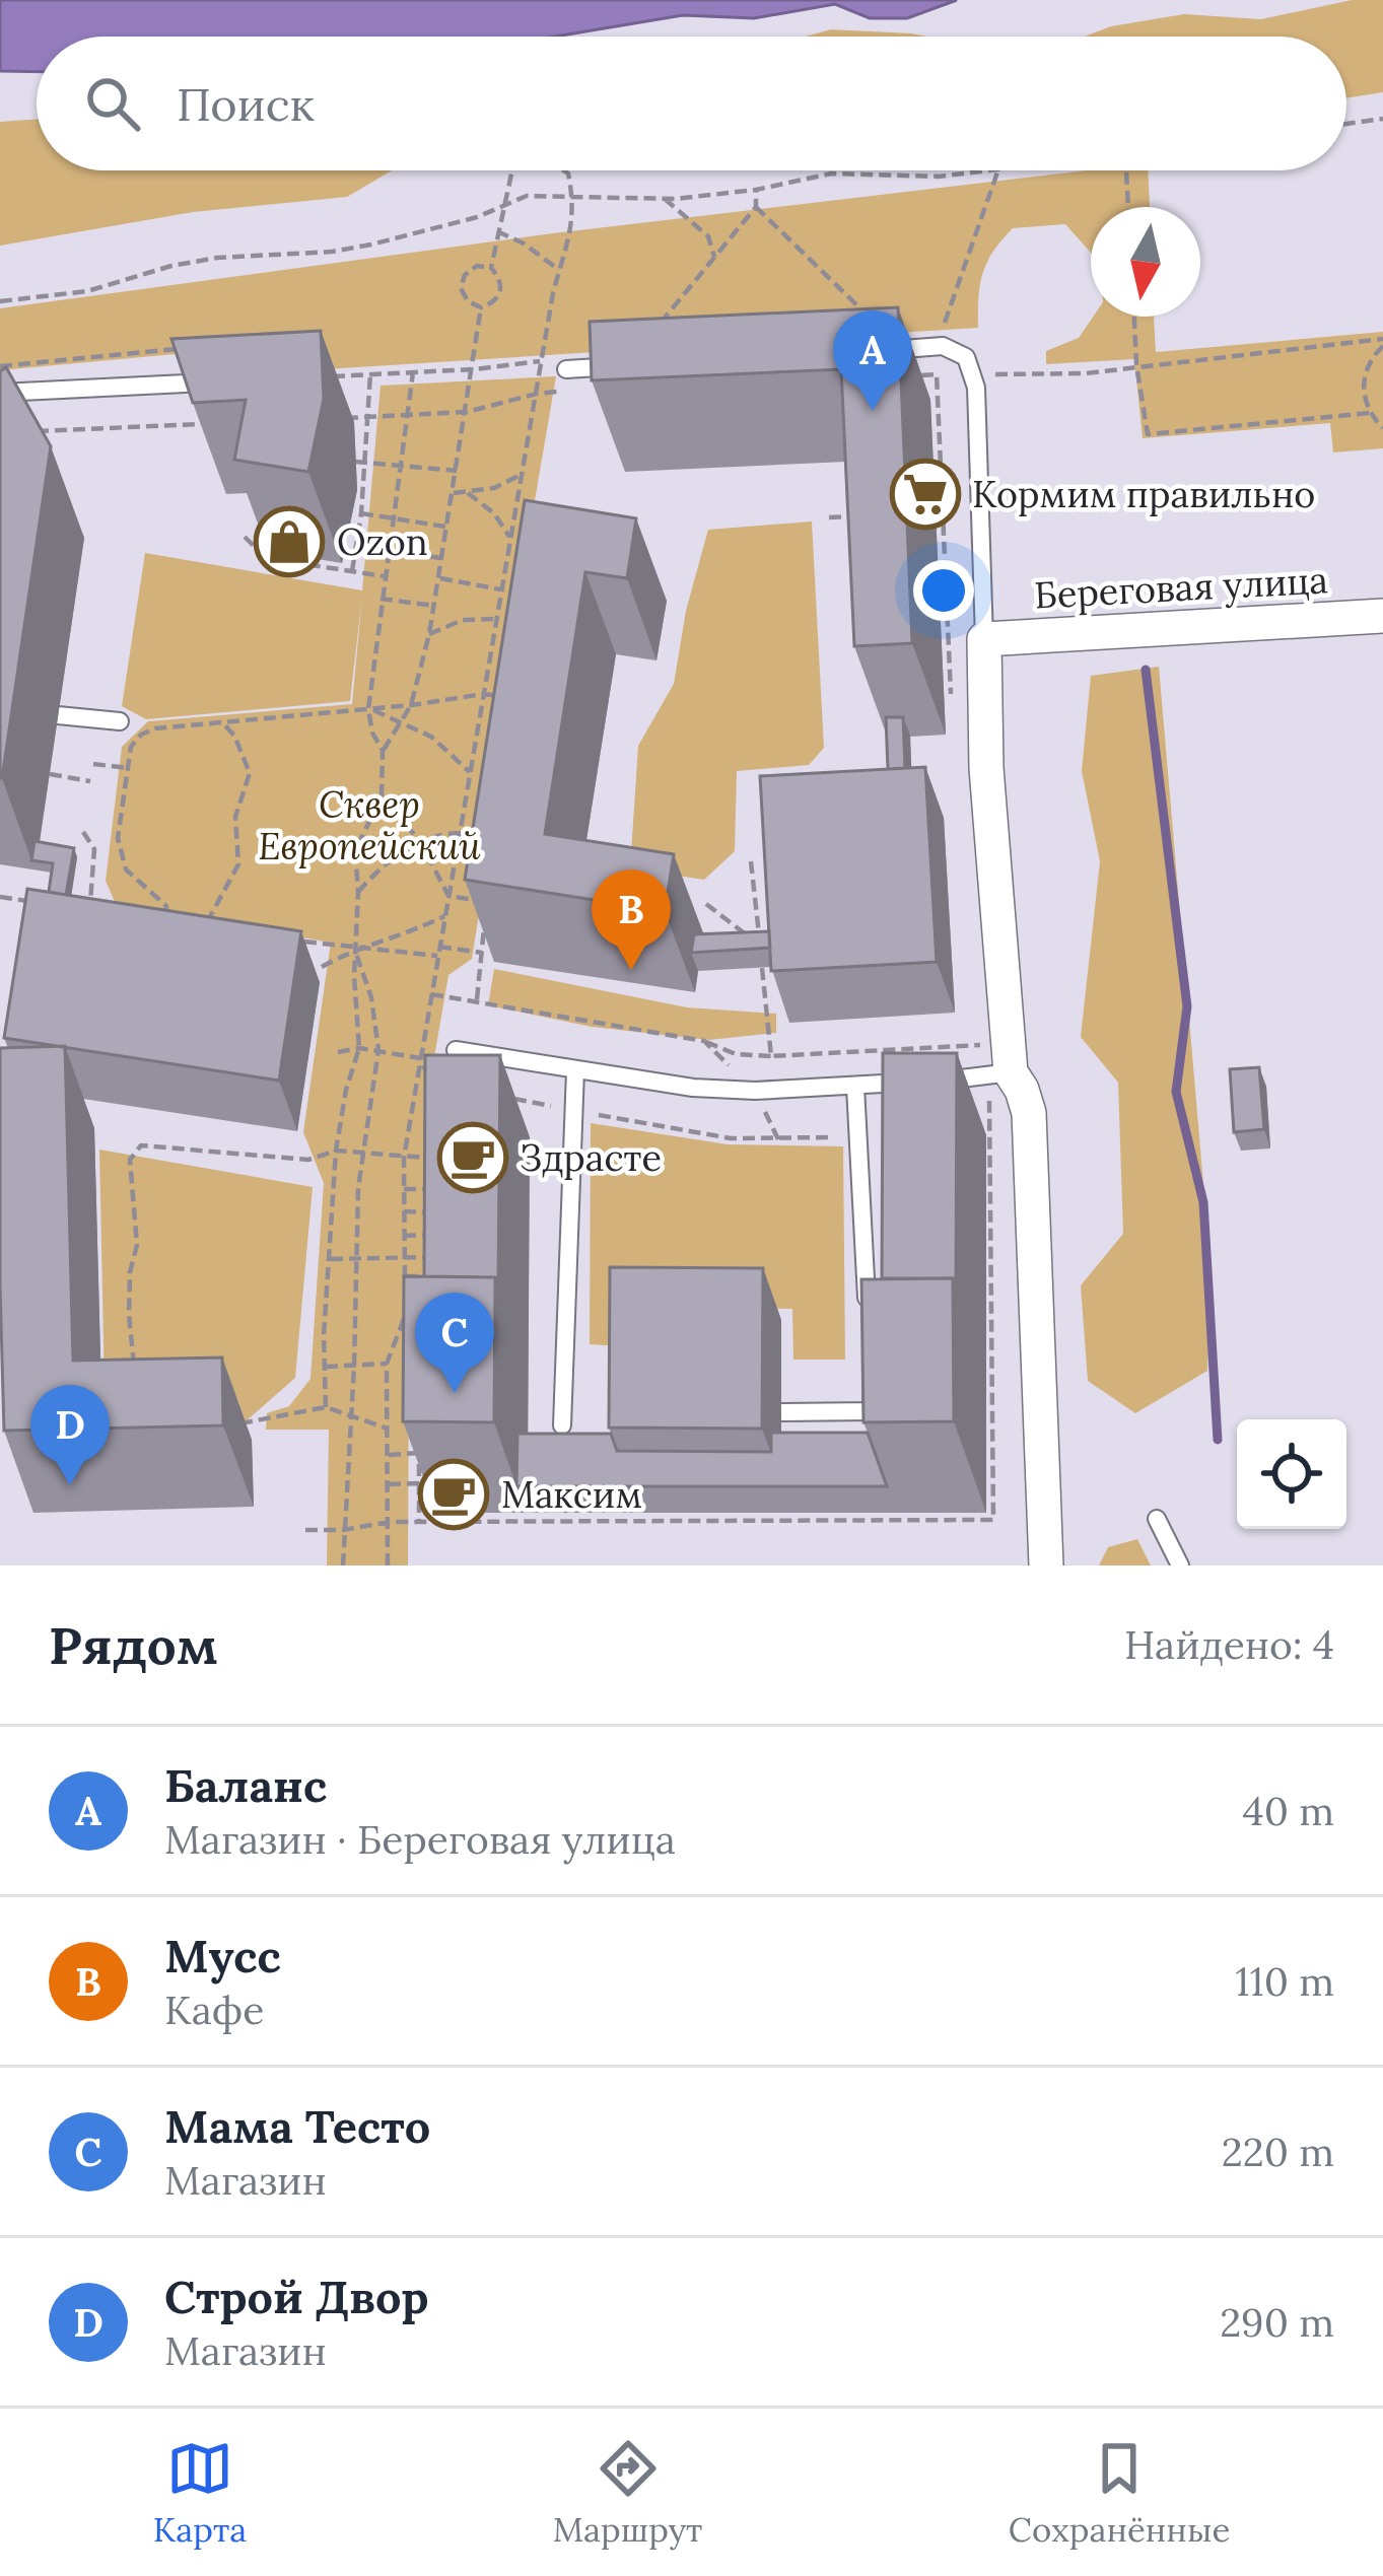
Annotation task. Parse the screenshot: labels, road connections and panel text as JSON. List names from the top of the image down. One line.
{"streets":{"street":["Береговая улица"]},"parks":["Сквер Европейский"],"places":{"supermarket":["Кормим правильно"],"shop":["Ozon"],"cafe":["Здрасте","Максим"]},"north":"bottom","page":{"search":"Поиск","pins":["A","B","C","D"],"heading":["Рядом","Найдено: 4"],"list":[{"mark":"A","name":"Баланс","note":"Магазин · Береговая улица","value":"40 m"},{"mark":"B","name":"Мусс","note":"Кафе","value":"110 m"},{"mark":"C","name":"Мама Тесто","note":"Магазин","value":"220 m"},{"mark":"D","name":"Строй Двор","note":"Магазин","value":"290 m"}],"nav":["Карта","Маршрут","Сохранённые"]}}
